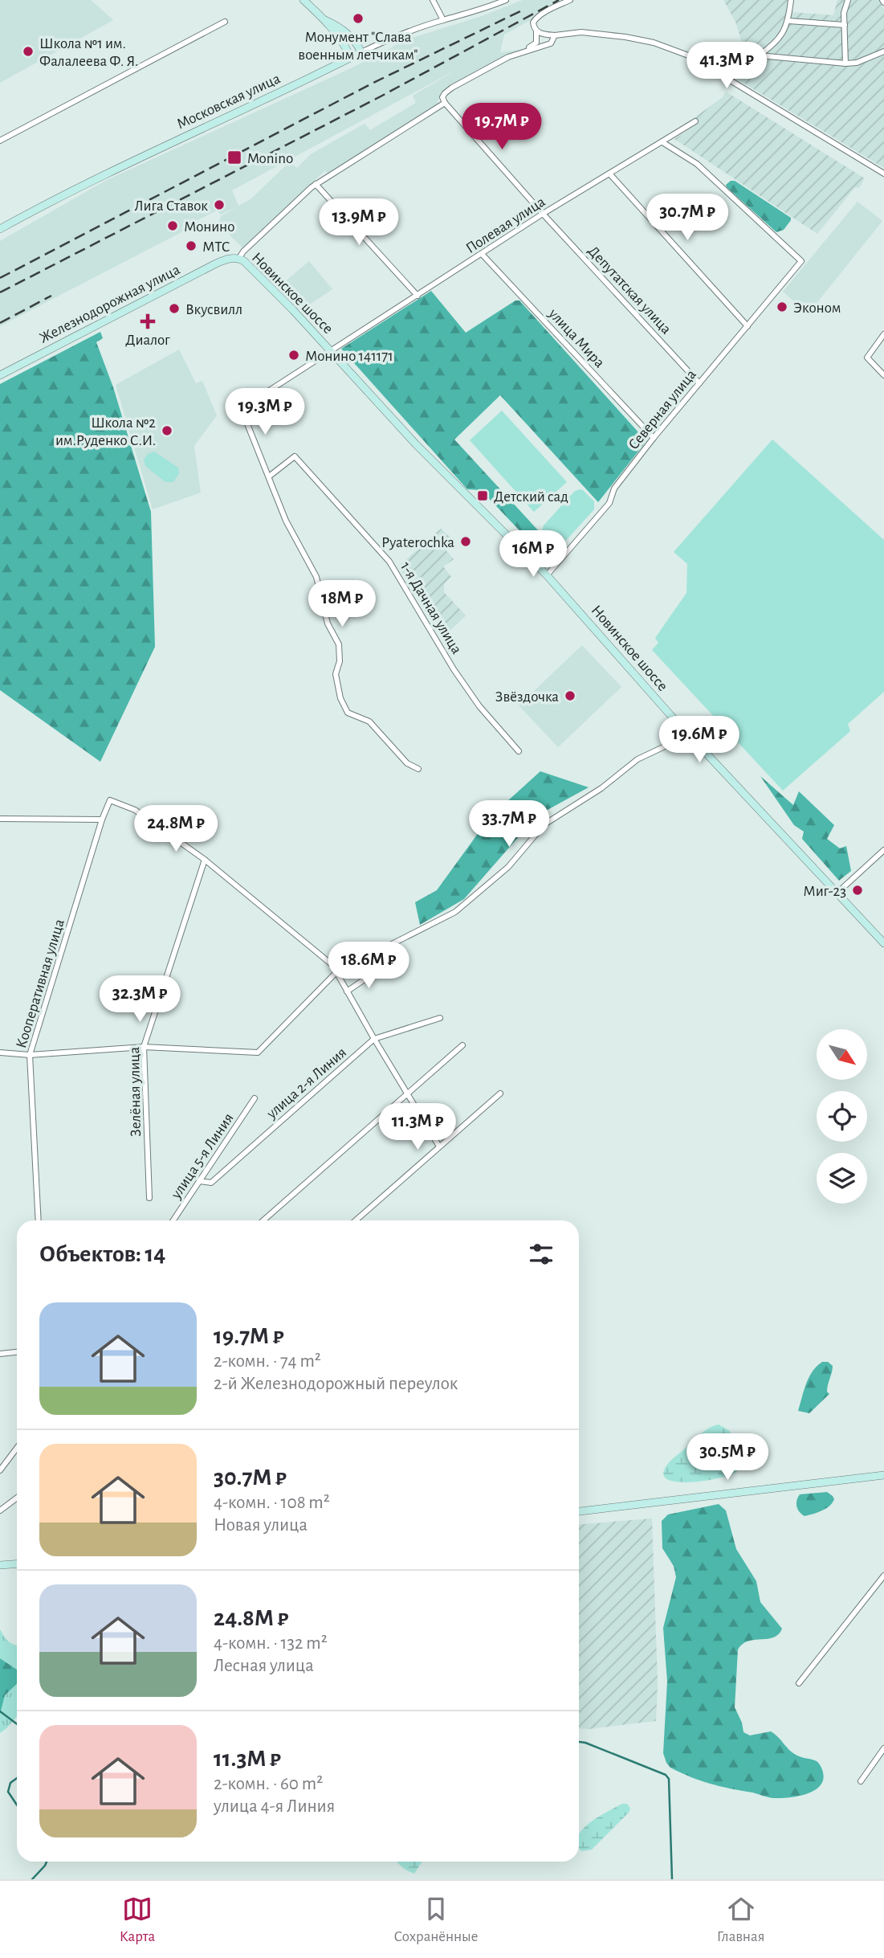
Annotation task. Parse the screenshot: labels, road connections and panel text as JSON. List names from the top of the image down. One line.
{"streets":{"main road":["Московская улица","Новинское шоссе","Железнодорожная улица"],"street":["Полевая улица","Депутатская улица","улица Мира","Северная улица","1-я Дачная улица","Кооперативная улица","улица 2-я Линия","Зелёная улица","улица 5-я Линия"]},"crossings":[["Полевая улица","Депутатская улица"],["Полевая улица","Новинское шоссе"],["Полевая улица","улица Мира"],["Полевая улица","Северная улица"],["Полевая улица","1-я Дачная улица"],["Депутатская улица","Железнодорожная улица"],["Депутатская улица","Северная улица"],["Новинское шоссе","Железнодорожная улица"],["Новинское шоссе","Северная улица"],["улица Мира","Северная улица"],["улица 2-я Линия","улица 5-я Линия"]],"places":{"other":["Монумент \"Слава военным летчикам\"","Школа №1 им. Фалалеева Ф. Я.","Лига Ставок","Монино","МТС","Эконом","Вкусвилл","Монино 141171","Школа №2 им.Руденко С.И.","Pyaterochka","Звёздочка","Миг-23"],"transit":["Monino","Детский сад"],"health":["Диалог"]},"north":"bottom right","page":{"price":["41.3M ₽","19.7M ₽","30.7M ₽","13.9M ₽","19.3M ₽","16M ₽","18M ₽","19.6M ₽","33.7M ₽","24.8M ₽","18.6M ₽","32.3M ₽","11.3M ₽","30.5M ₽"],"heading":"Объектов: 14","list":[{"name":"19.7M ₽","note":"2-комн. · 74 m² · 2-й Железнодорожный переулок"},{"name":"30.7M ₽","note":"4-комн. · 108 m² · Новая улица"},{"name":"24.8M ₽","note":"4-комн. · 132 m² · Лесная улица"},{"name":"11.3M ₽","note":"2-комн. · 60 m² · улица 4-я Линия"}],"tabs":["Карта","Сохранённые","Главная"]}}
